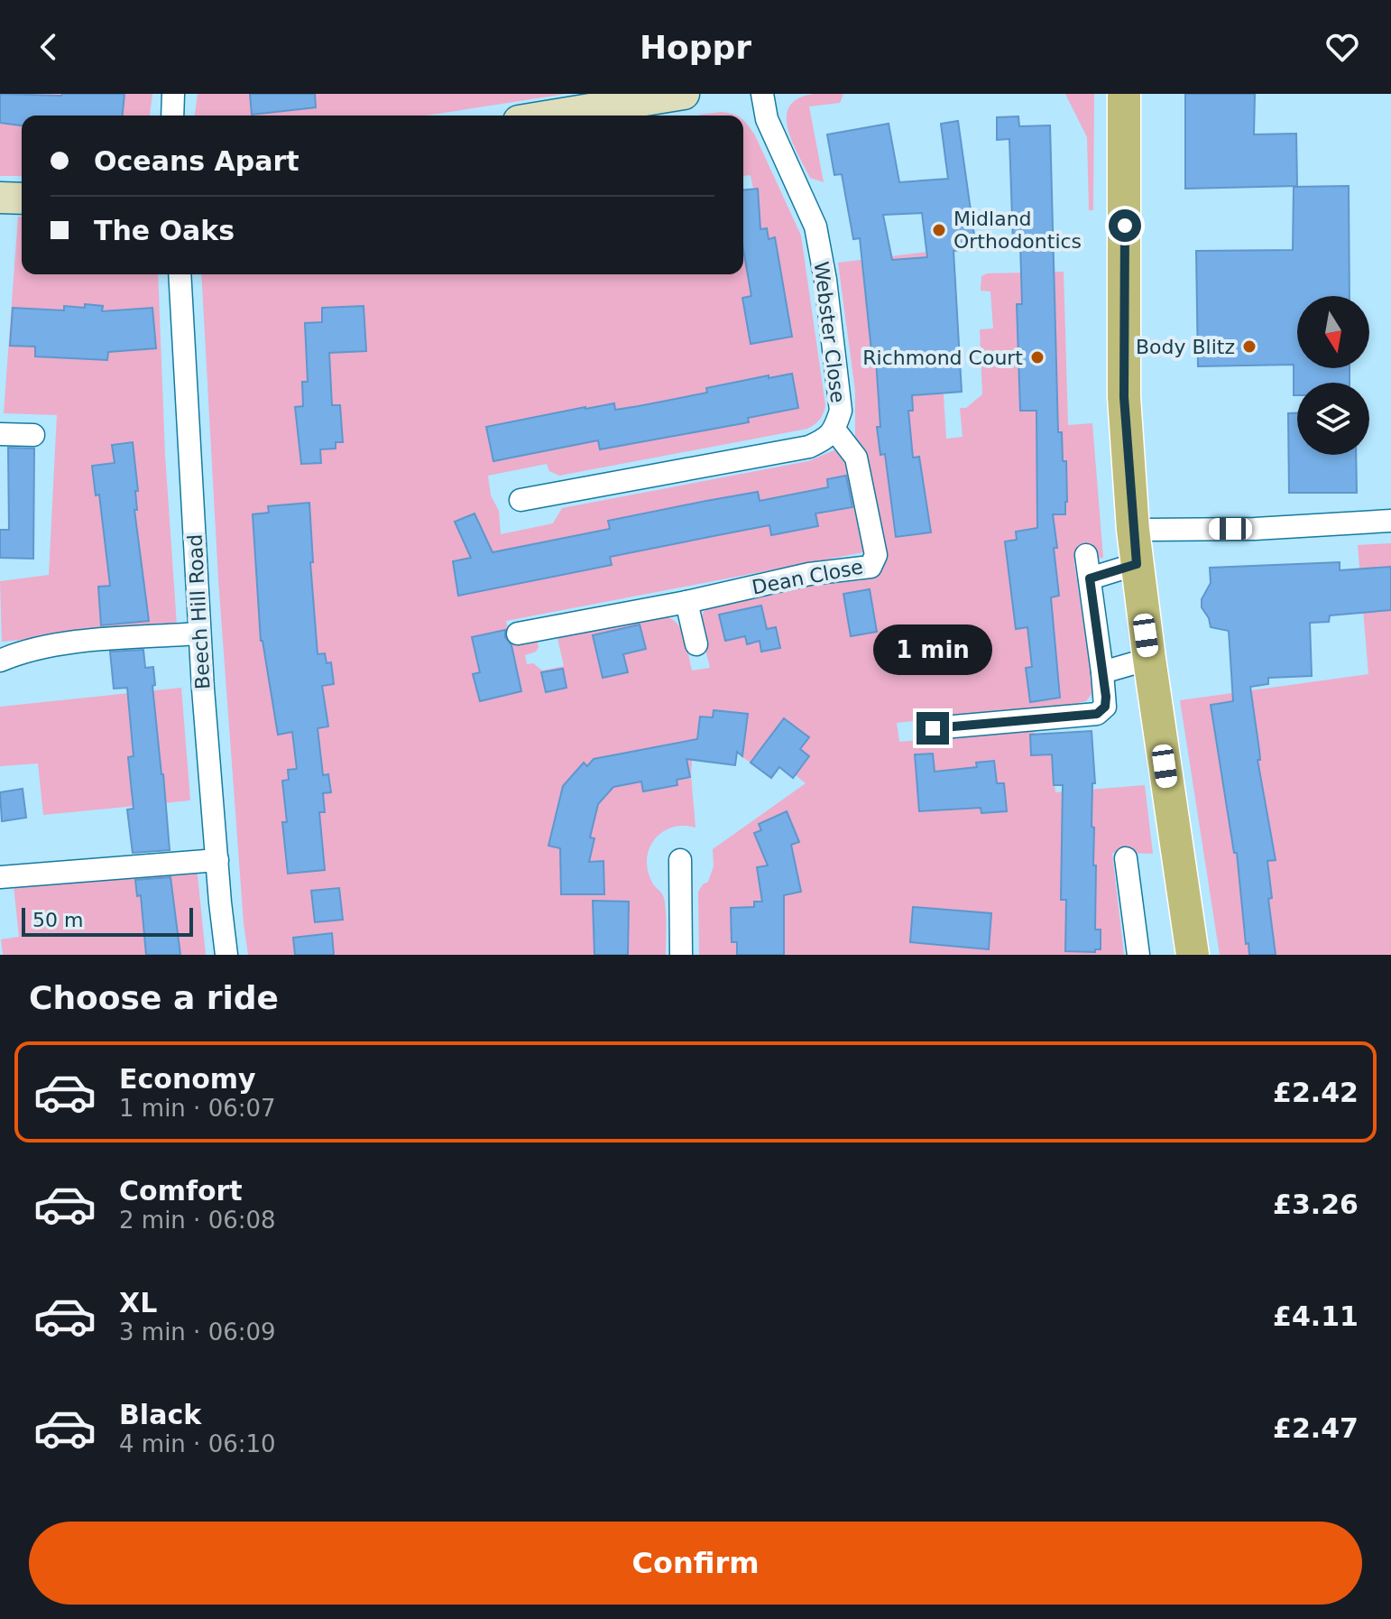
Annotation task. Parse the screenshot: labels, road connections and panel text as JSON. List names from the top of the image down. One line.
{"streets":{"street":["Webster Close","Dean Close","Beech Hill Road"]},"crossings":[["Webster Close","Dean Close"]],"places":["Midland Orthodontics","Body Blitz","Richmond Court"],"scale_bar":"50 m","north":"bottom","page":{"header":"Hoppr","banner":["Oceans Apart","The Oaks"],"bubble":"1 min","scale":"50 m","heading":"Choose a ride","list":[{"name":"Economy","note":"1 min · 06:07","value":"£2.42"},{"name":"Comfort","note":"2 min · 06:08","value":"£3.26"},{"name":"XL","note":"3 min · 06:09","value":"£4.11"},{"name":"Black","note":"4 min · 06:10","value":"£2.47"}],"buttons":"Confirm"}}
